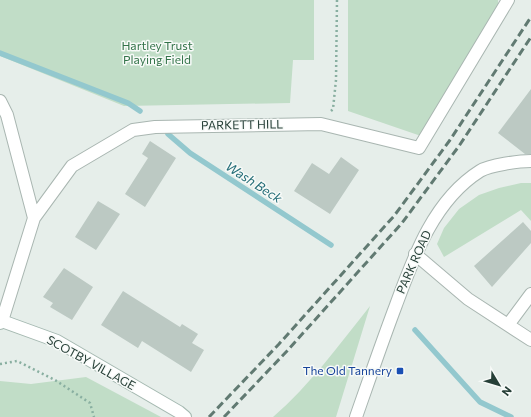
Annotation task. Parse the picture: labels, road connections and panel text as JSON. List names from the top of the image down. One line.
{"streets":{"street":["PARKETT HILL","PARK ROAD","SCOTBY VILLAGE"]},"crossings":[["PARKETT HILL","SCOTBY VILLAGE"]],"water":["Wash Beck"],"parks":["Hartley Trust Playing Field"],"places":{"transit":["The Old Tannery"]},"north":"bottom right"}
